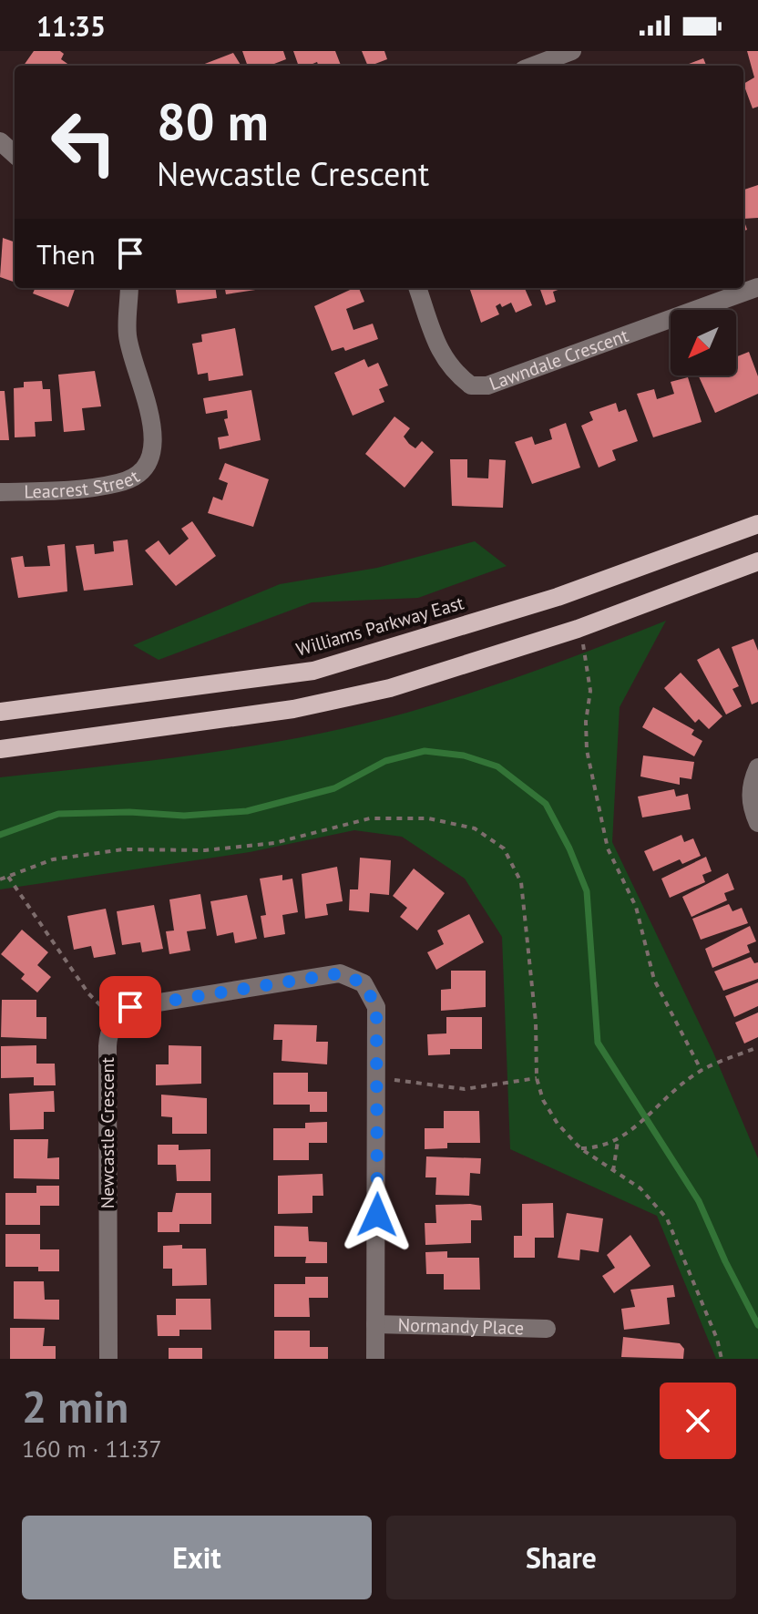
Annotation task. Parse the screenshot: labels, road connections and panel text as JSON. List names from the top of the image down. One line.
{"streets":{"main road":["Williams Parkway East"],"street":["Lawndale Crescent","Leacrest Street","Newcastle Crescent","Normandy Place"]},"north":"bottom left","page":{"status":"11:35","turn":["80 m","Newcastle Crescent"],"then":"Then","heading":["2 min","160 m · 11:37"],"buttons":["Exit","Share"]}}
